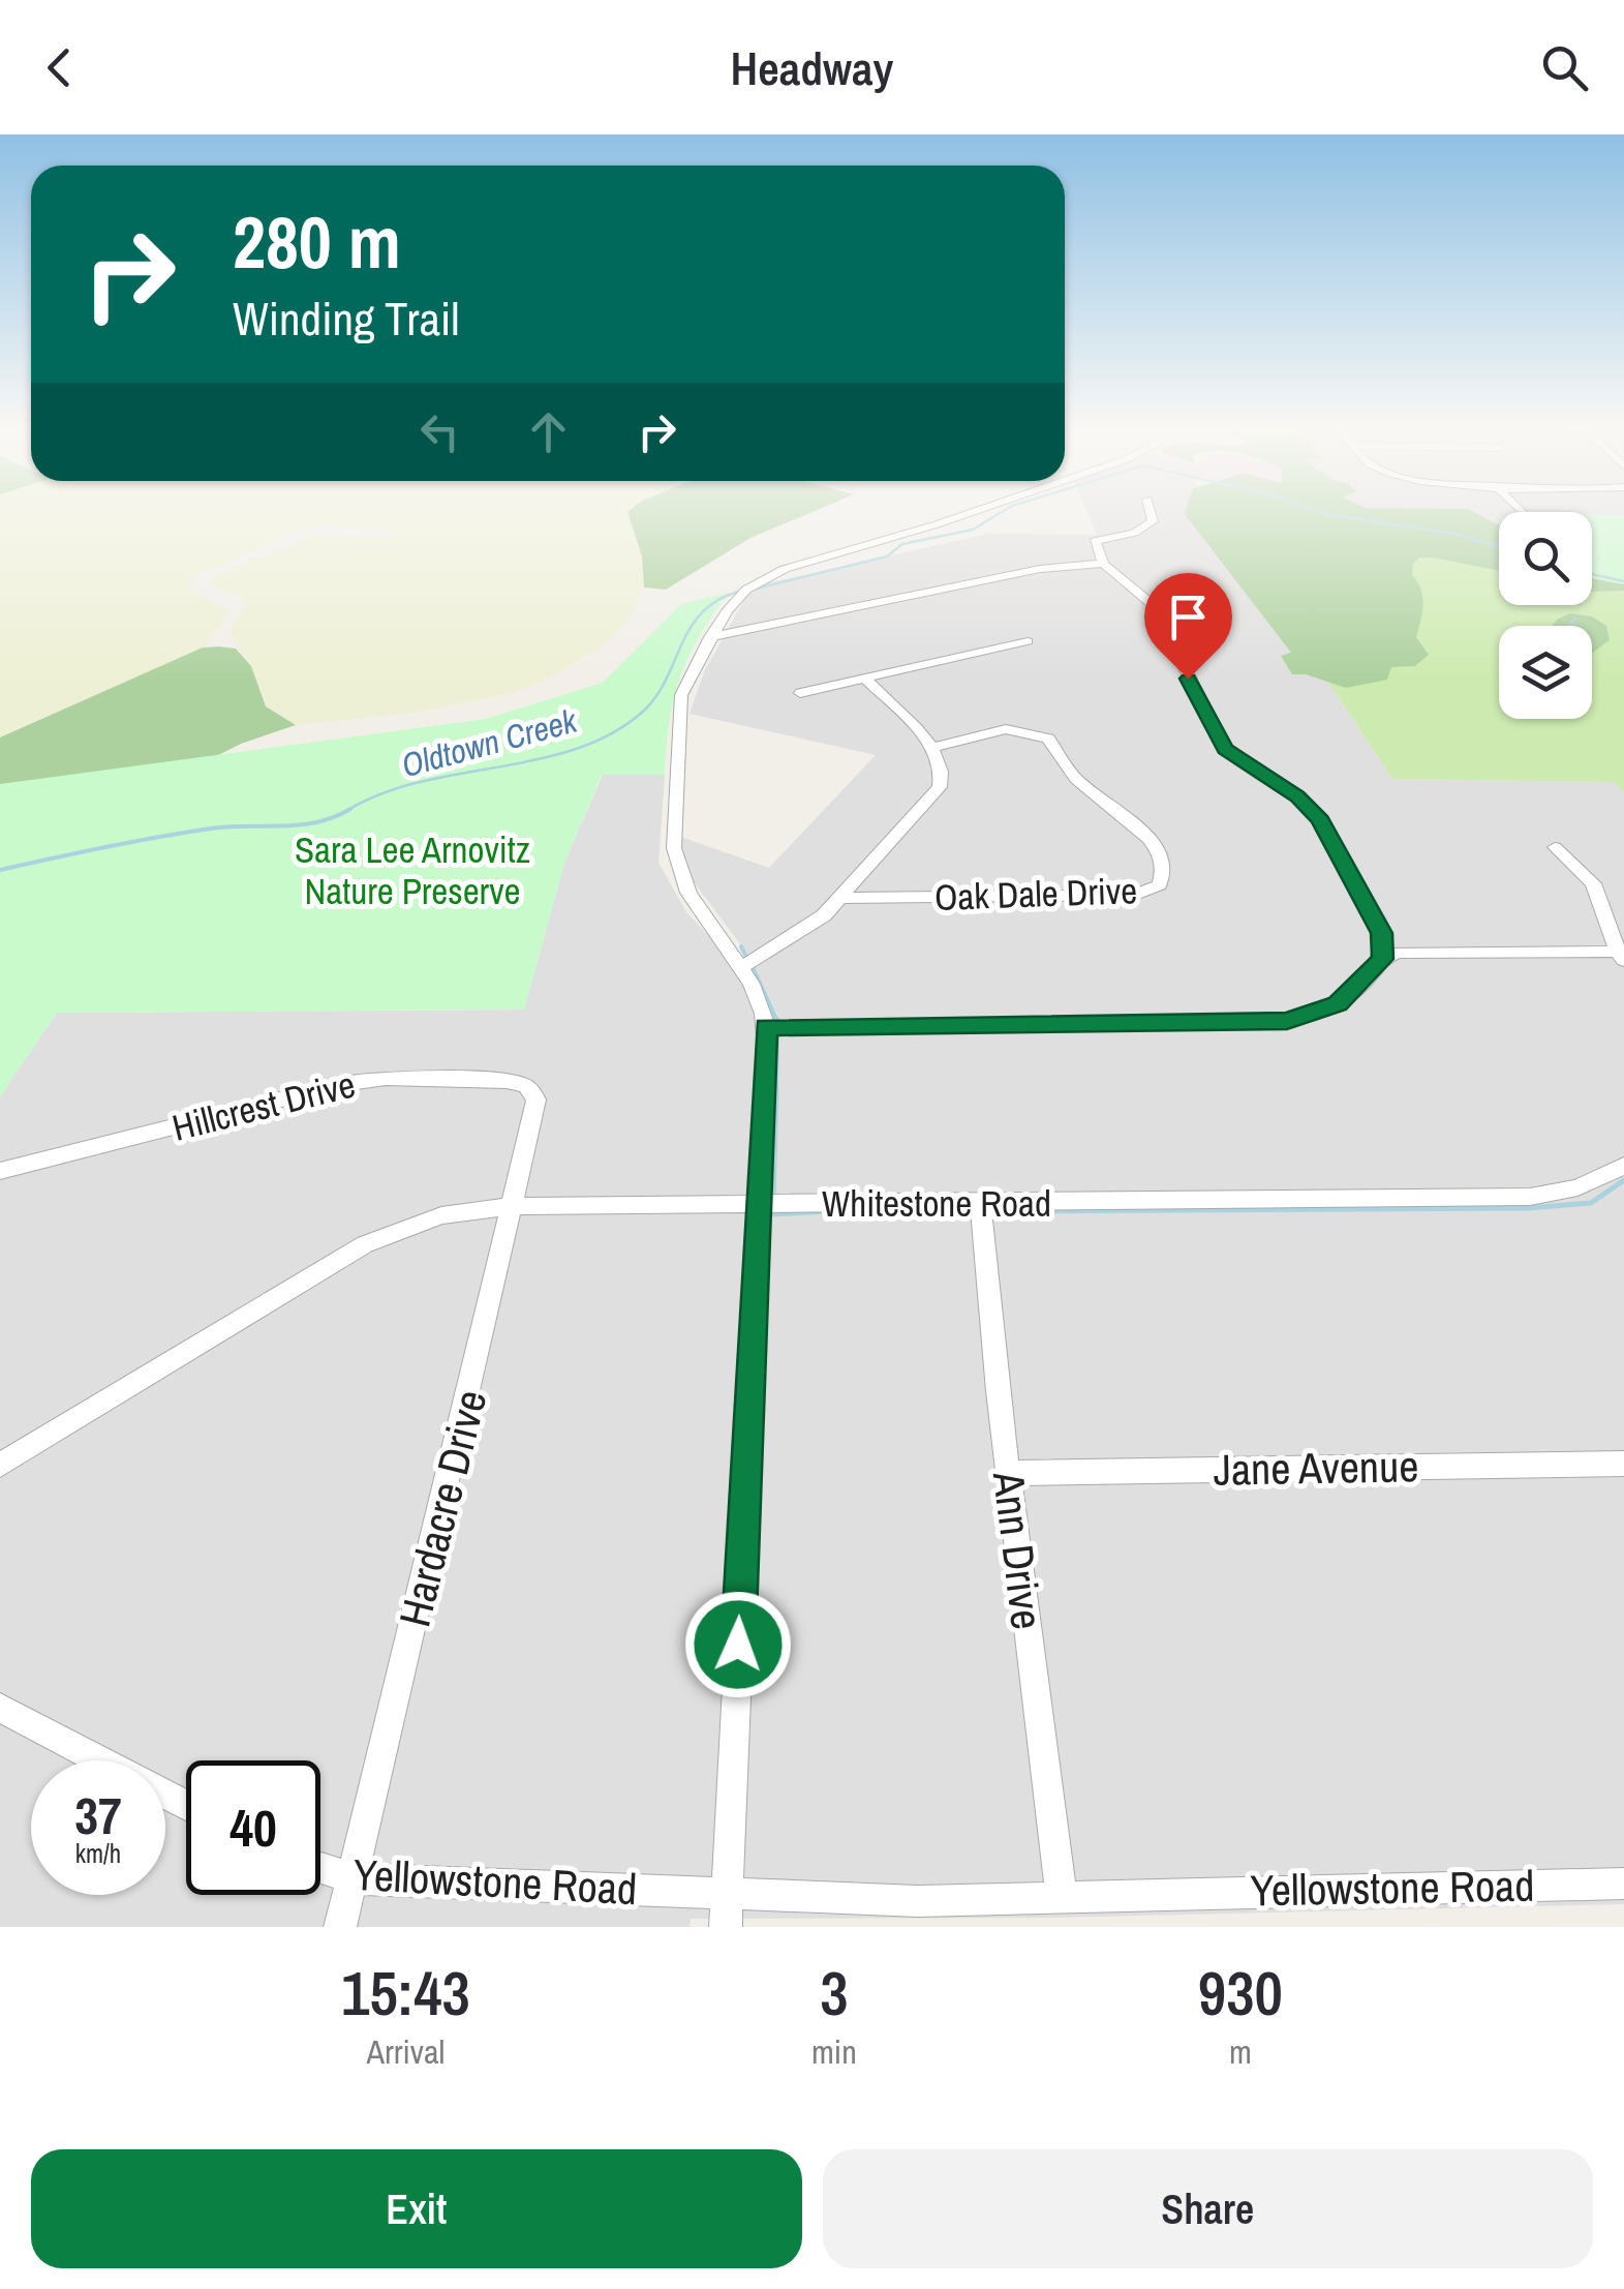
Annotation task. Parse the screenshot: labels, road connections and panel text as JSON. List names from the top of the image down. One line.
{"streets":{"street":["Oak Dale Drive","Hillcrest Drive","Whitestone Road","Jane Avenue","Hardacre Drive","Ann Drive","Yellowstone Road"]},"crossings":[["Hillcrest Drive","Hardacre Drive"],["Whitestone Road","Hardacre Drive"],["Whitestone Road","Ann Drive"],["Jane Avenue","Ann Drive"],["Hardacre Drive","Yellowstone Road"],["Ann Drive","Yellowstone Road"]],"water":["Oldtown Creek"],"parks":["Sara Lee Arnovitz Nature Preserve"],"page":{"header":"Headway","turn":["280 m","Winding Trail"],"speed":"37 km/h","limit":"40","eta":["15:43","Arrival","3","min","930","m"],"buttons":["Exit","Share"]}}
